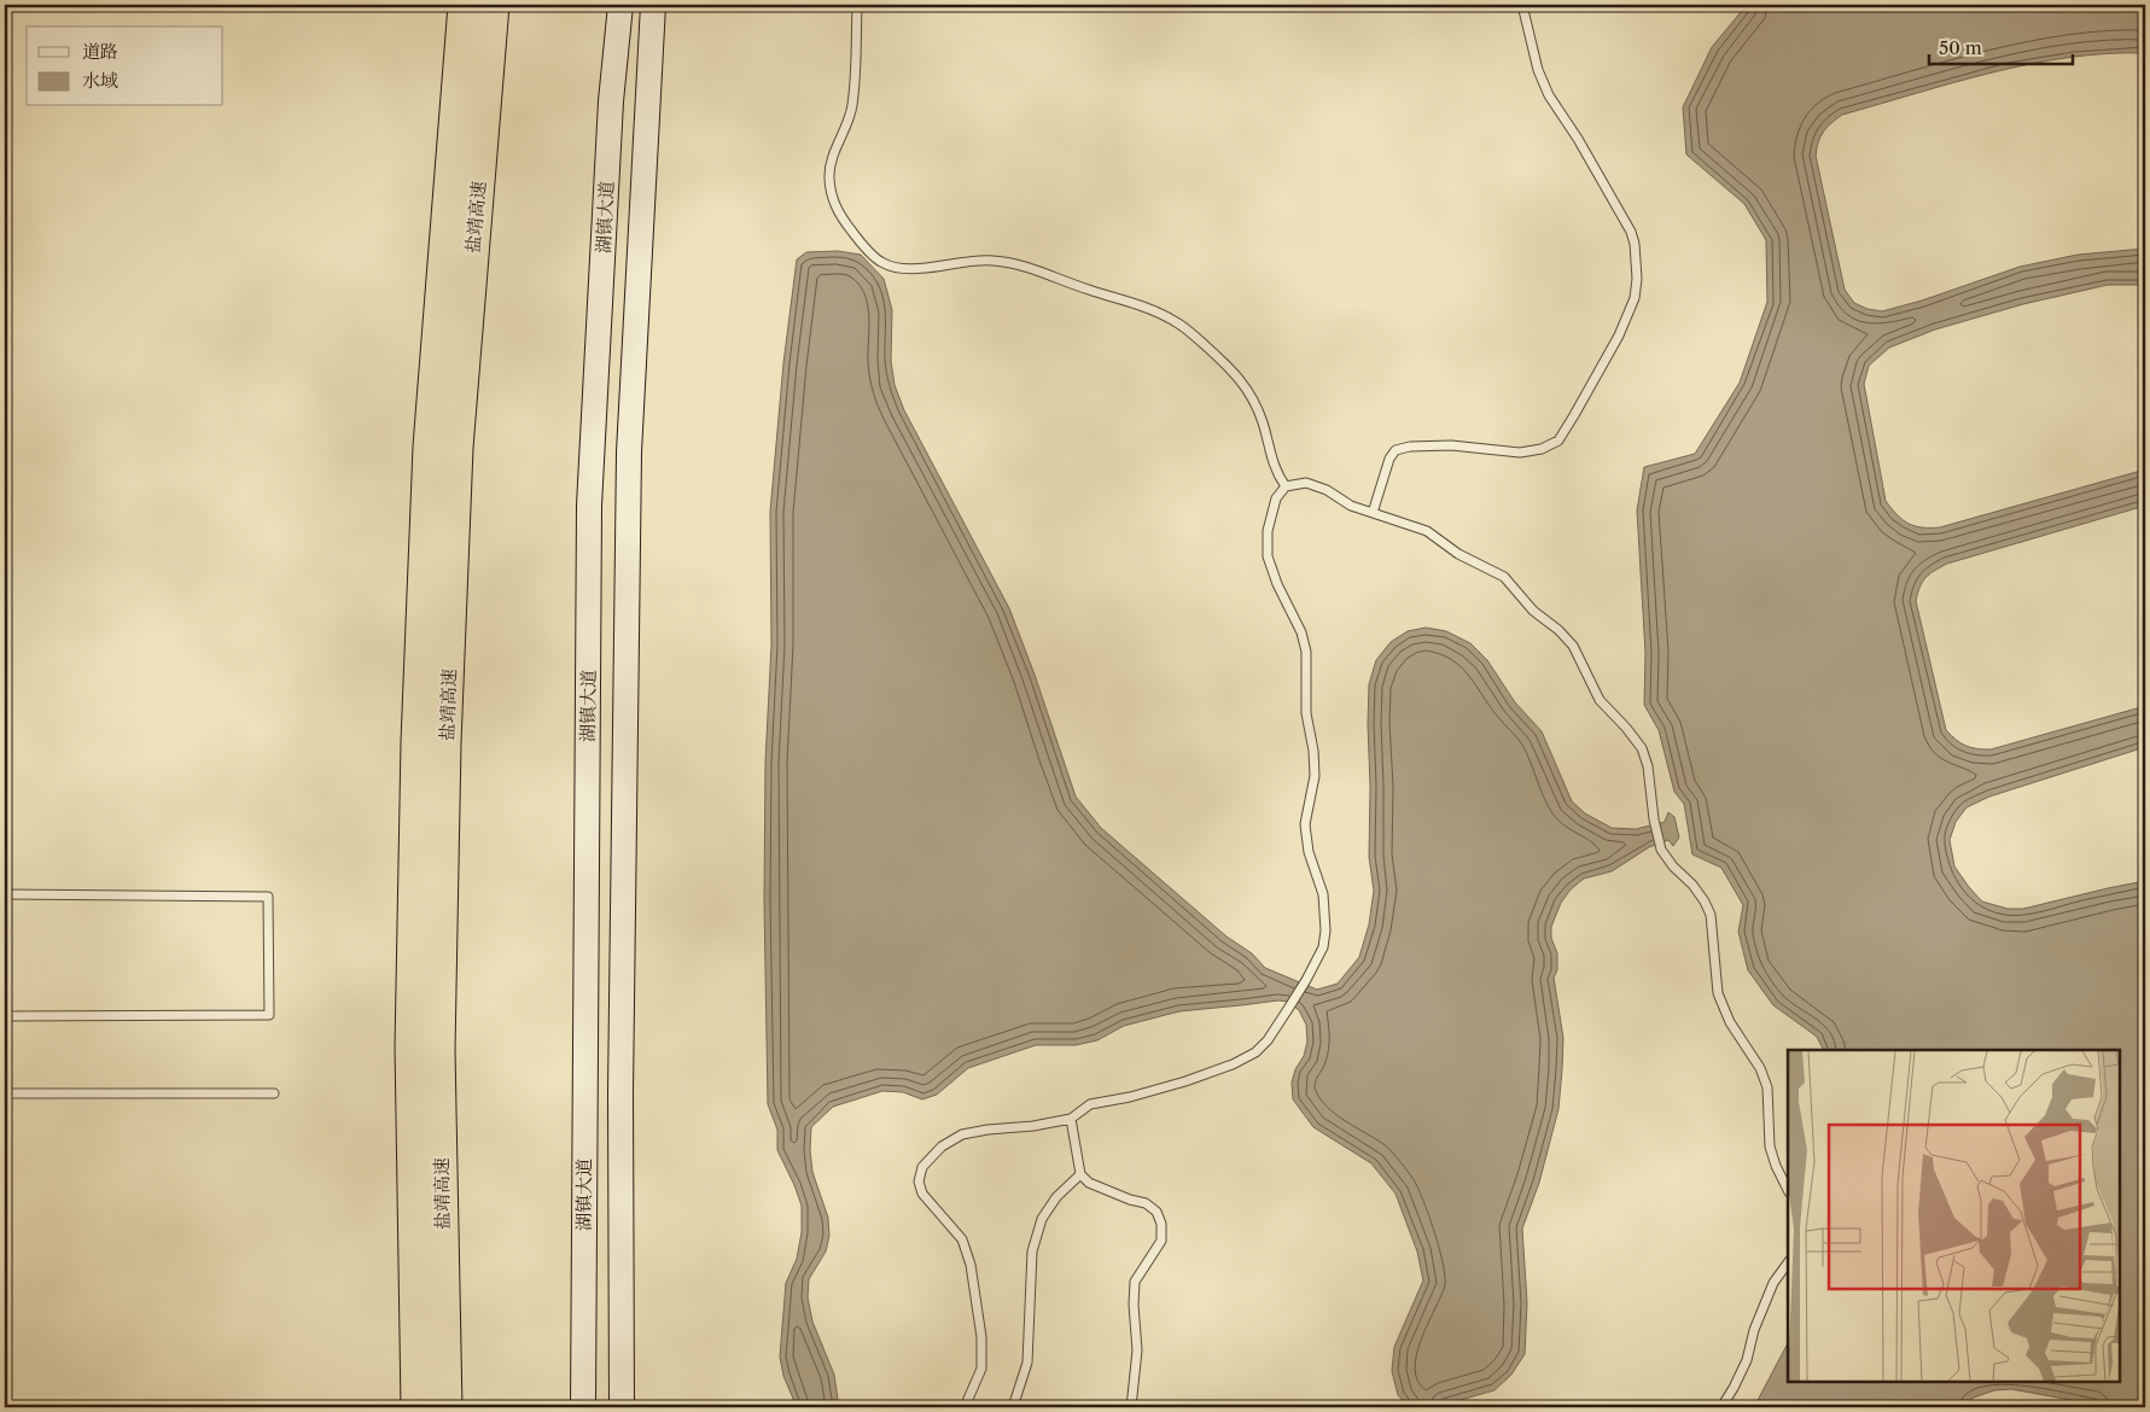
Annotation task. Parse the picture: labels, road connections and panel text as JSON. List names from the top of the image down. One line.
{"streets":{"highway":["盐靖高速"],"main road":["湖镇大道"]},"legend":["道路","水域"],"scale_bar":"50 m"}
